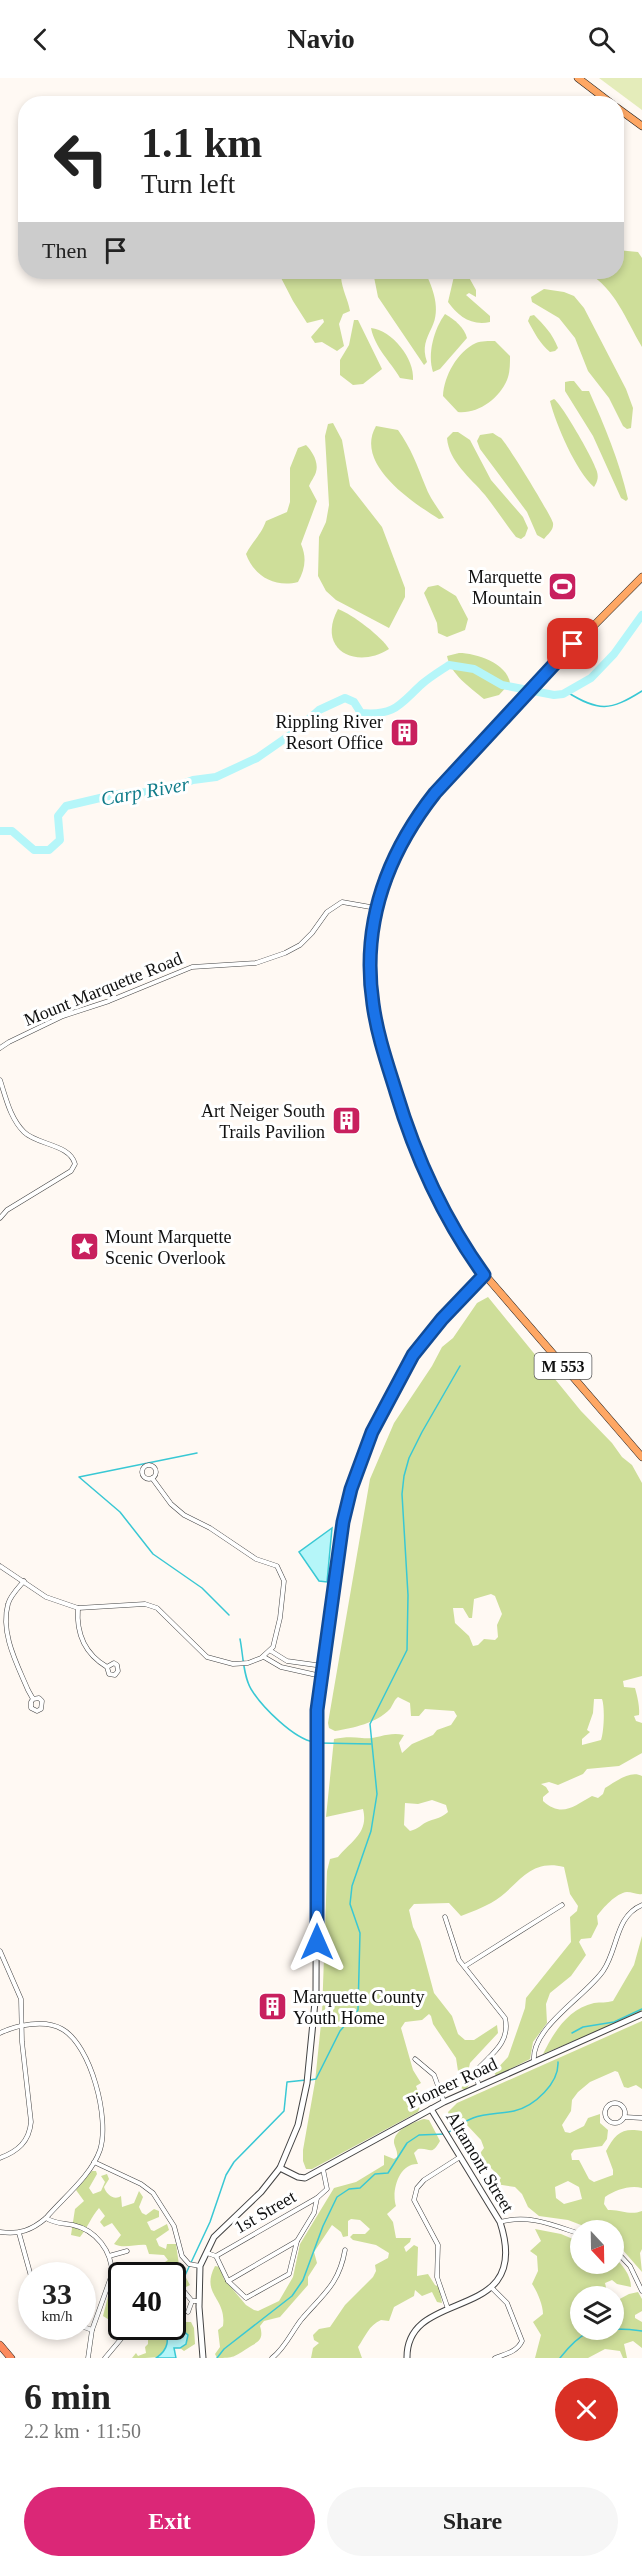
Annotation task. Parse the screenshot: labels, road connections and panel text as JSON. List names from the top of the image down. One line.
{"streets":{"main road":["M 553"],"street":["Mount Marquette Road","Pioneer Road","Altamont Street","1st Street"]},"crossings":[["Mount Marquette Road","M 553"],["Pioneer Road","Altamont Street"],["Pioneer Road","1st Street"]],"water":["Carp River"],"places":{"sports":["Marquette Mountain"],"building":["Rippling River Resort Office","Art Neiger South Trails Pavilion","Marquette County Youth Home"],"place":["Mount Marquette Scenic Overlook"]},"north":"bottom","page":{"header":"Navio","turn":["1.1 km","Turn left"],"then":"Then","speed":"33 km/h","limit":"40","heading":["6 min","2.2 km · 11:50"],"buttons":["Exit","Share"]}}
